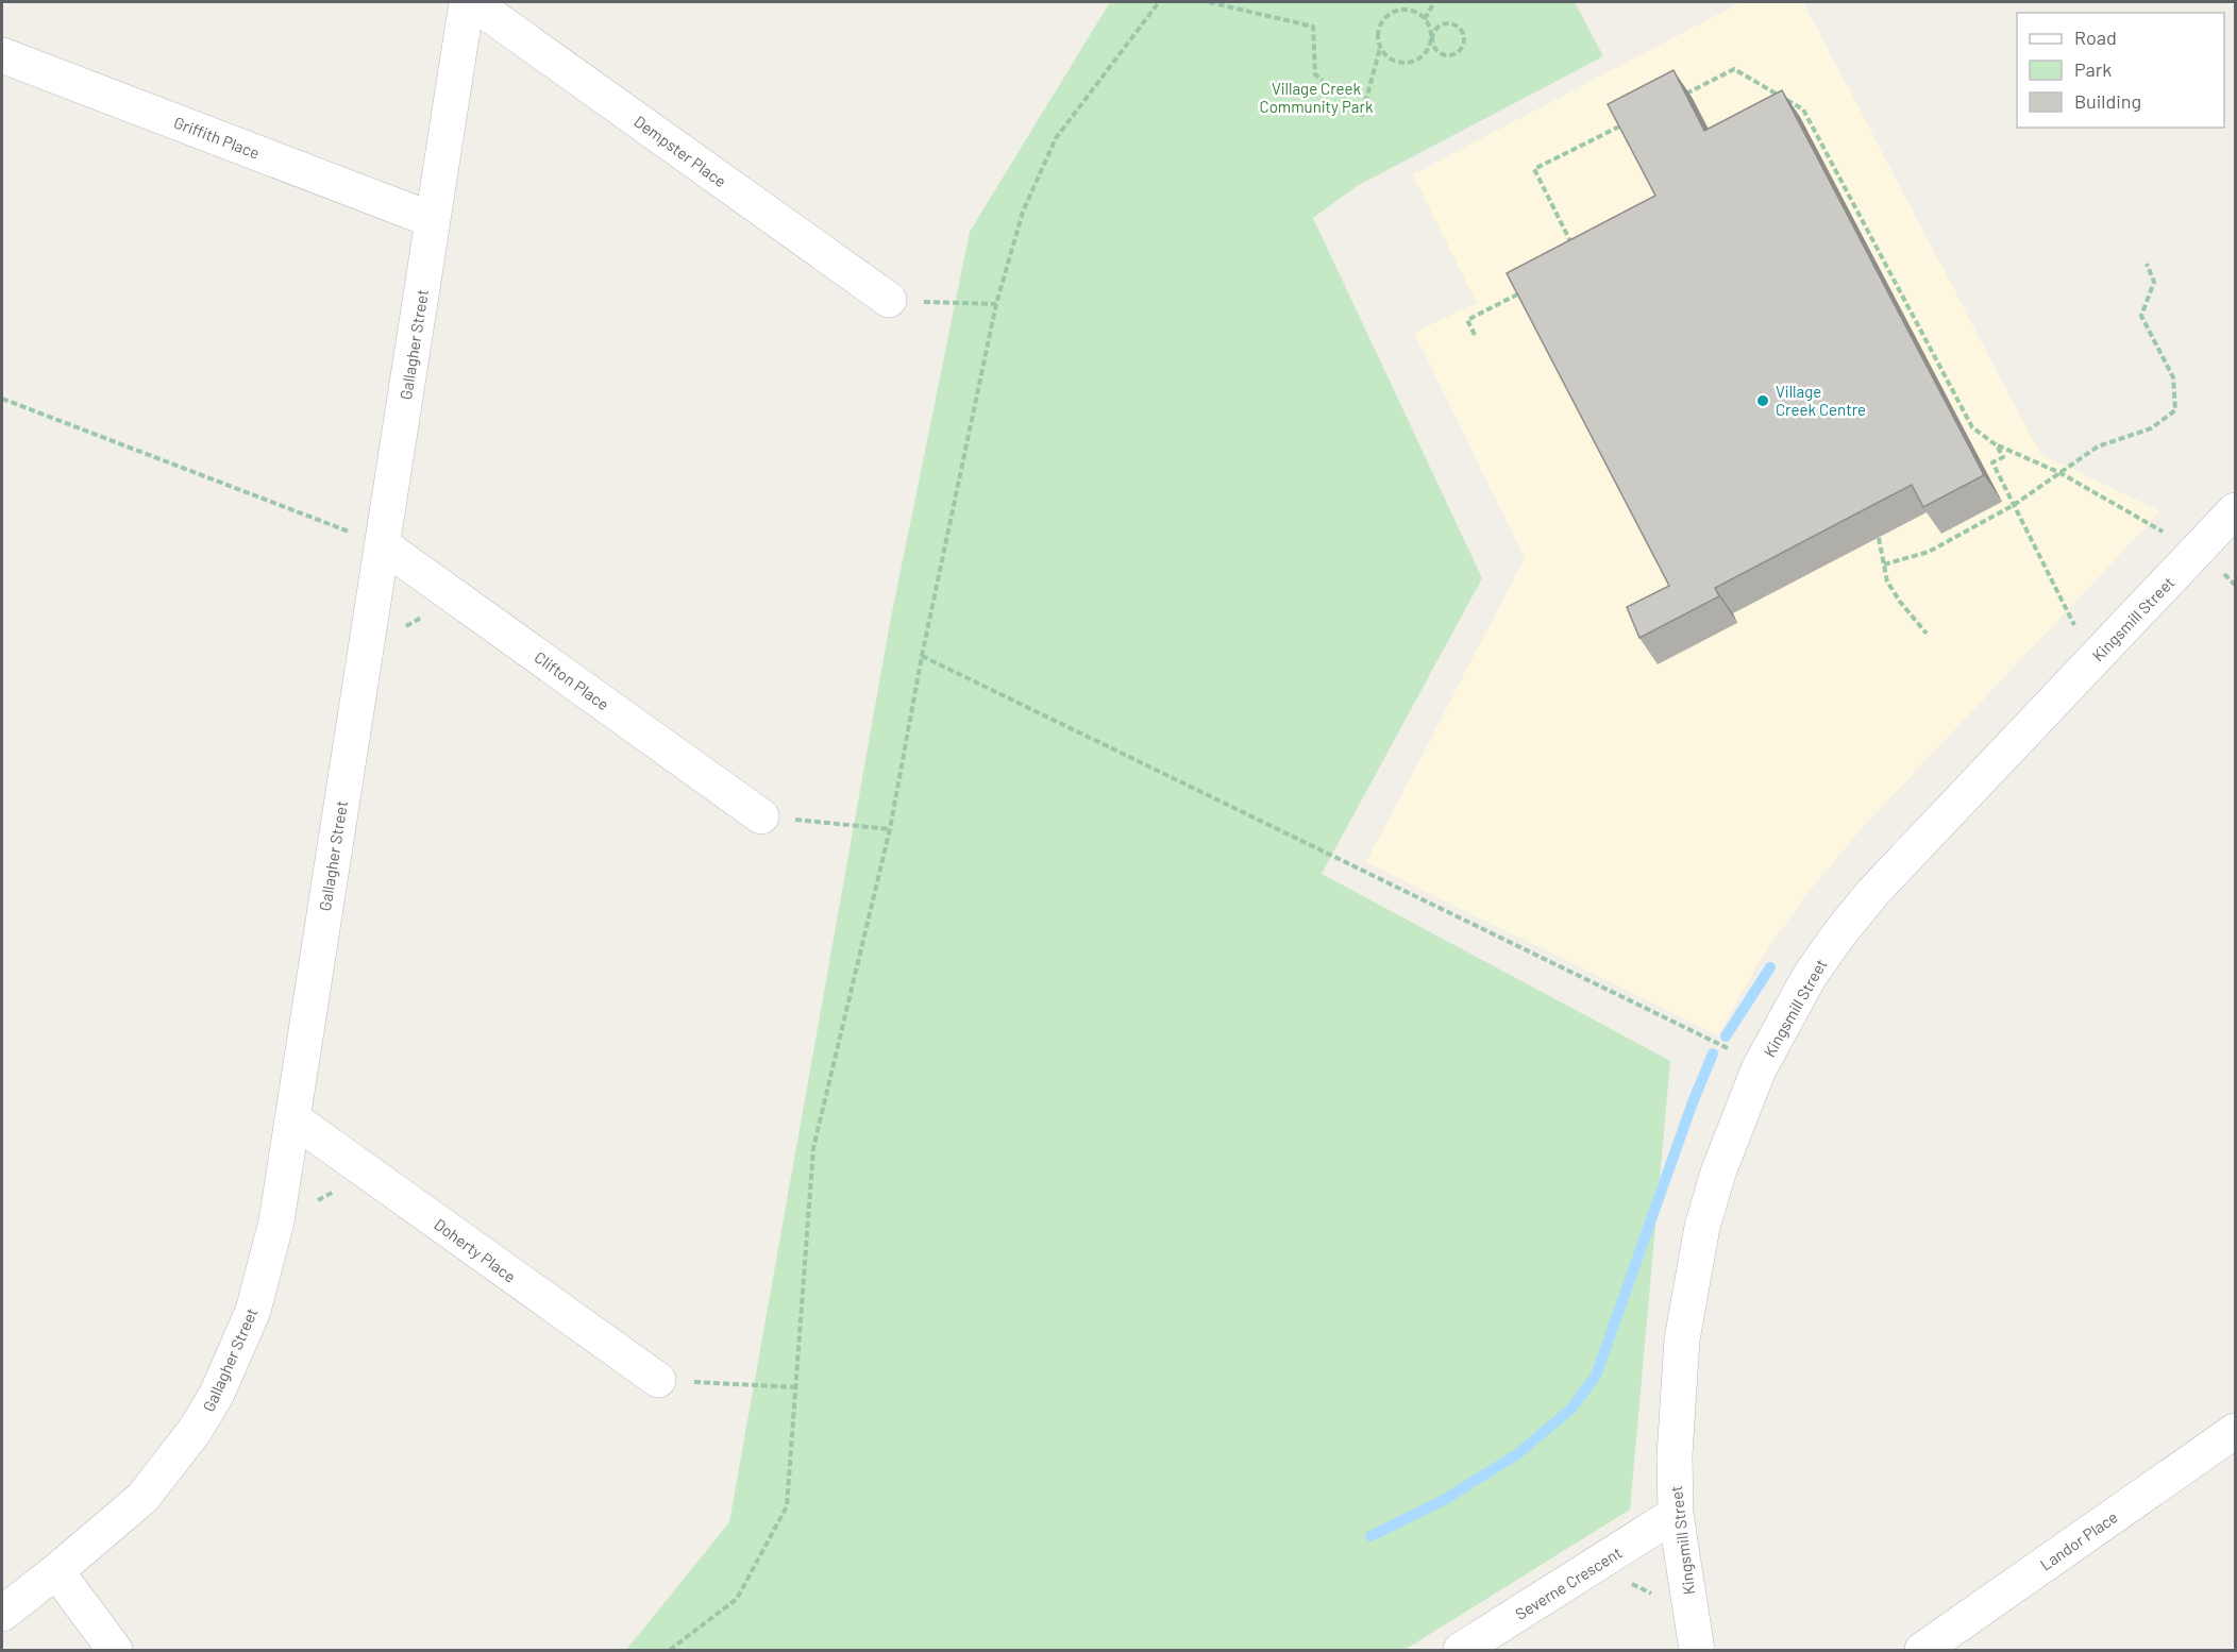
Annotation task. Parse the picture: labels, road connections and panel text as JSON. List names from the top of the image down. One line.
{"streets":{"street":["Griffith Place","Dempster Place","Gallagher Street","Kingsmill Street","Clifton Place","Doherty Place","Landor Place","Severne Crescent"]},"crossings":[["Griffith Place","Gallagher Street"],["Gallagher Street","Clifton Place"],["Gallagher Street","Doherty Place"],["Kingsmill Street","Severne Crescent"]],"parks":["Village Creek Community Park"],"places":["Village Creek Centre"],"legend":["Road","Park","Building"]}
